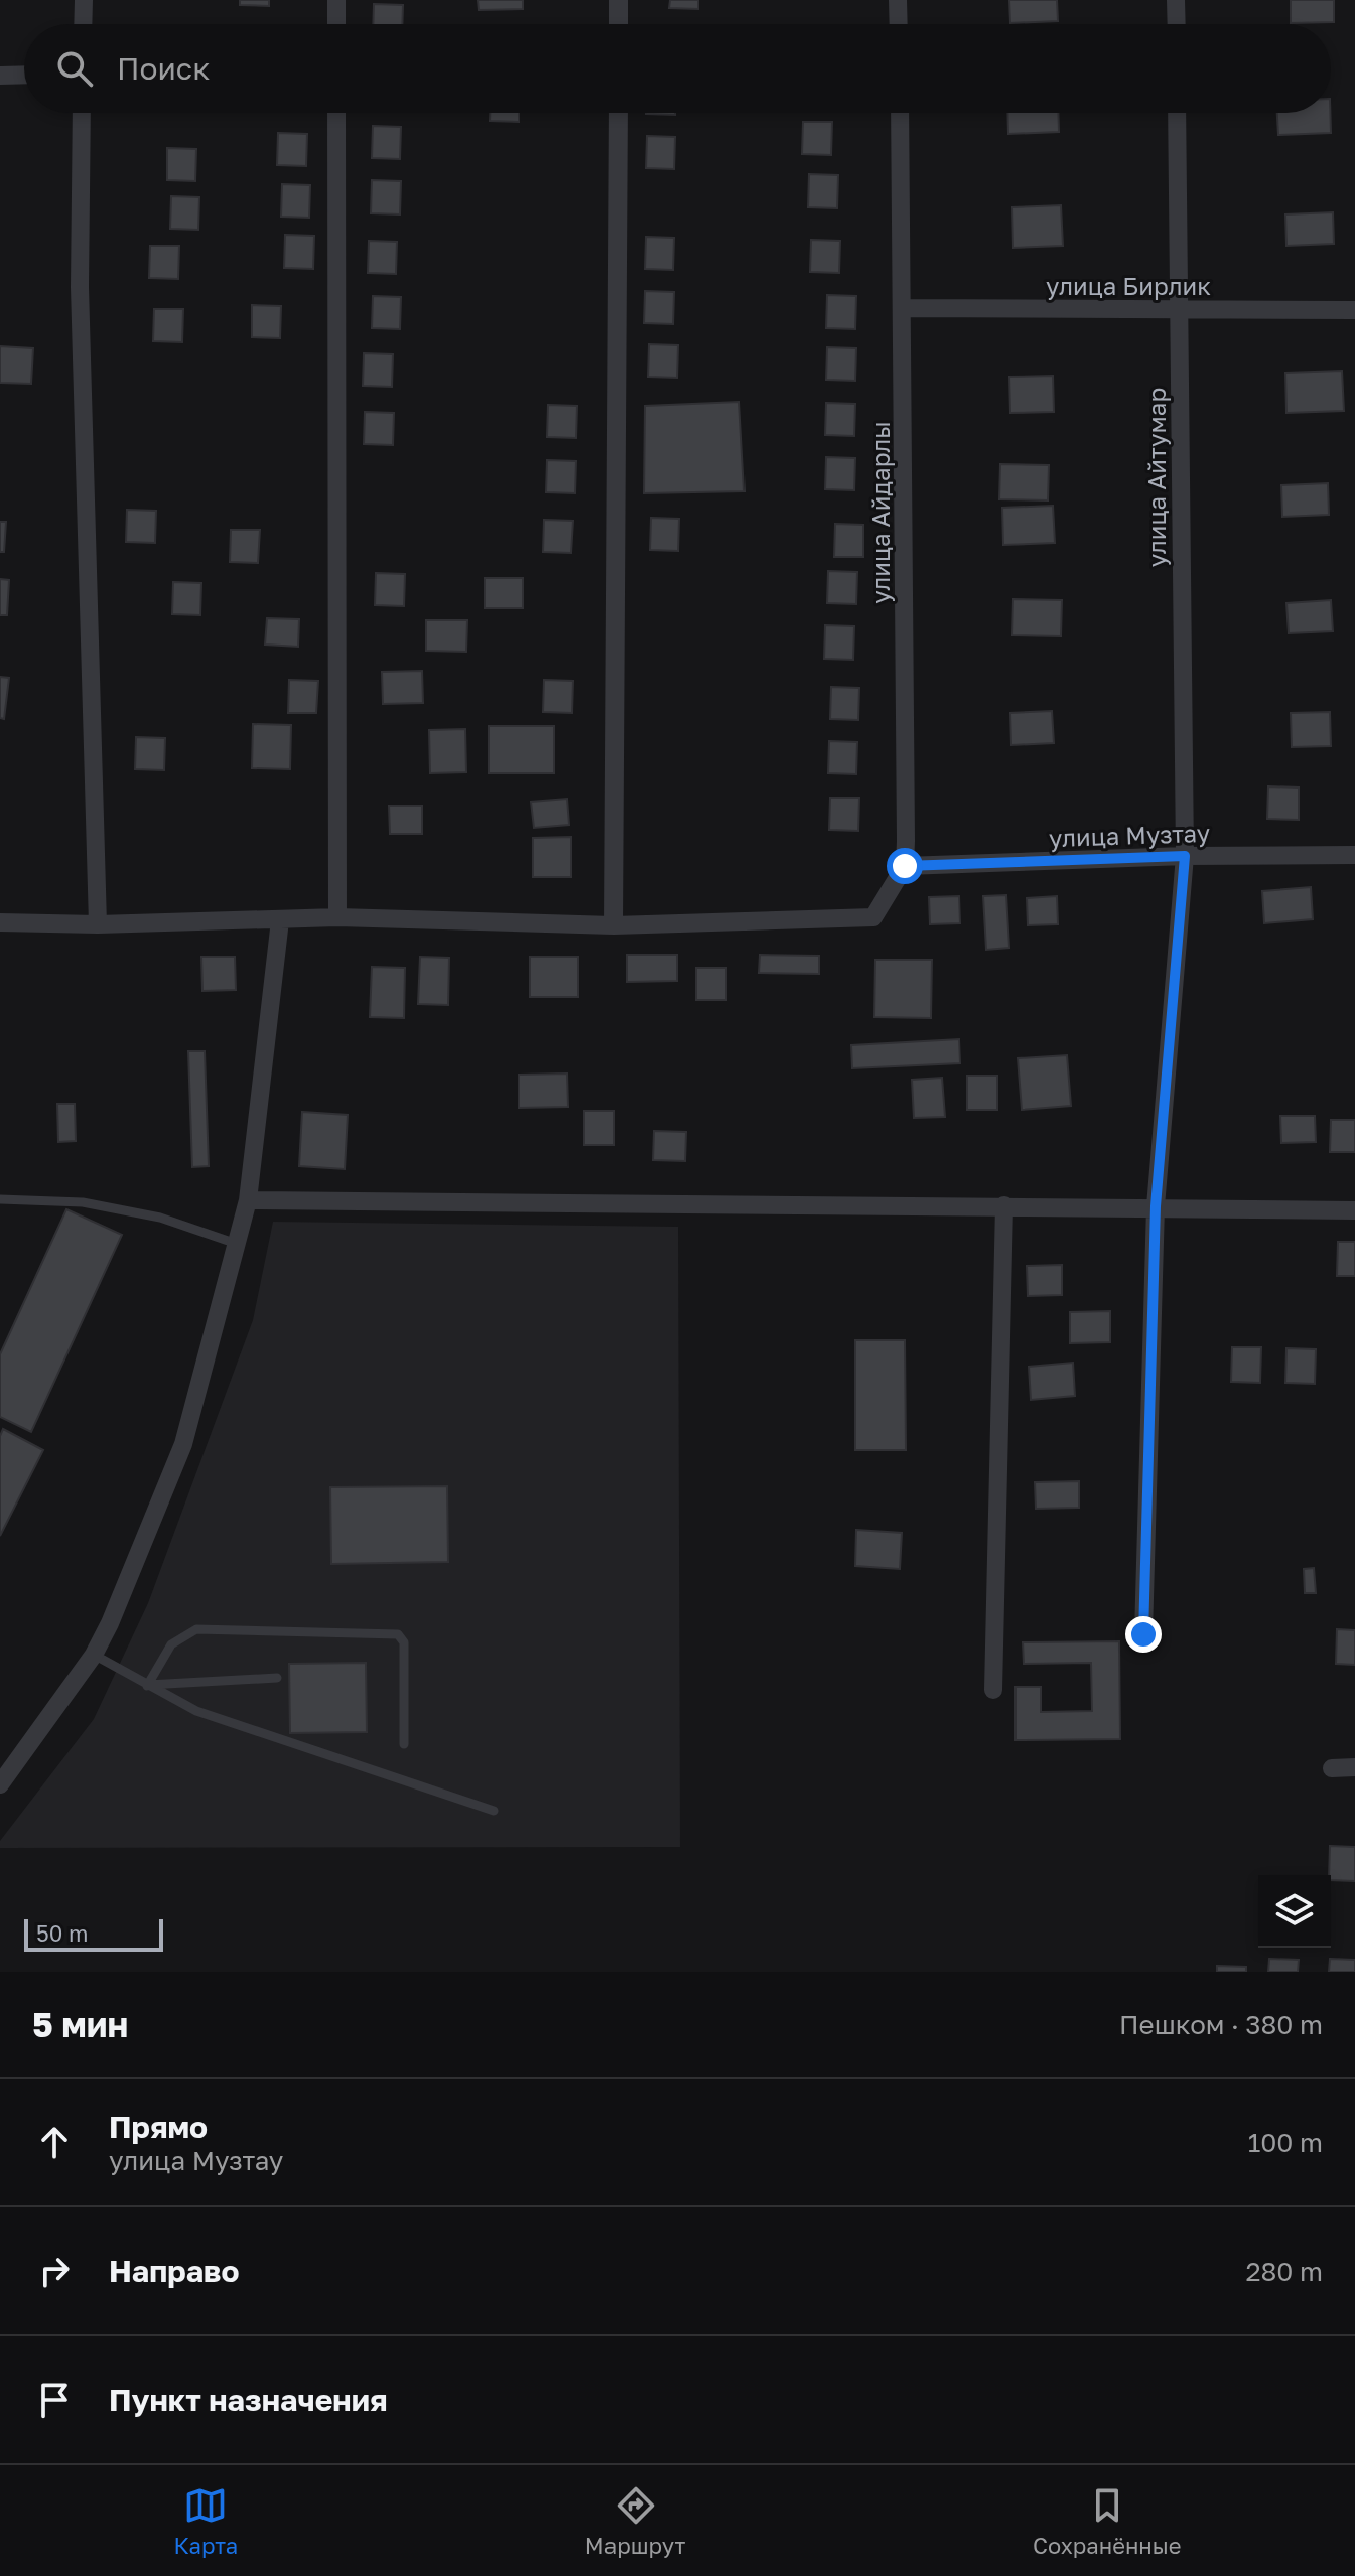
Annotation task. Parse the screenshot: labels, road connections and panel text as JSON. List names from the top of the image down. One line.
{"streets":{"street":["улица Бирлик","улица Айтумар","улица Айдарлы","улица Музтау"]},"crossings":[["улица Бирлик","улица Айтумар"],["улица Бирлик","улица Айдарлы"],["улица Айтумар","улица Музтау"],["улица Айдарлы","улица Музтау"]],"scale_bar":"50 m","page":{"search":"Поиск","scale":"50 m","heading":["5 мин","Пешком · 380 m"],"list":[["Прямо","улица Музтау","100 m"],["Направо","280 m"],"Пункт назначения"],"nav":["Карта","Маршрут","Сохранённые"]}}
